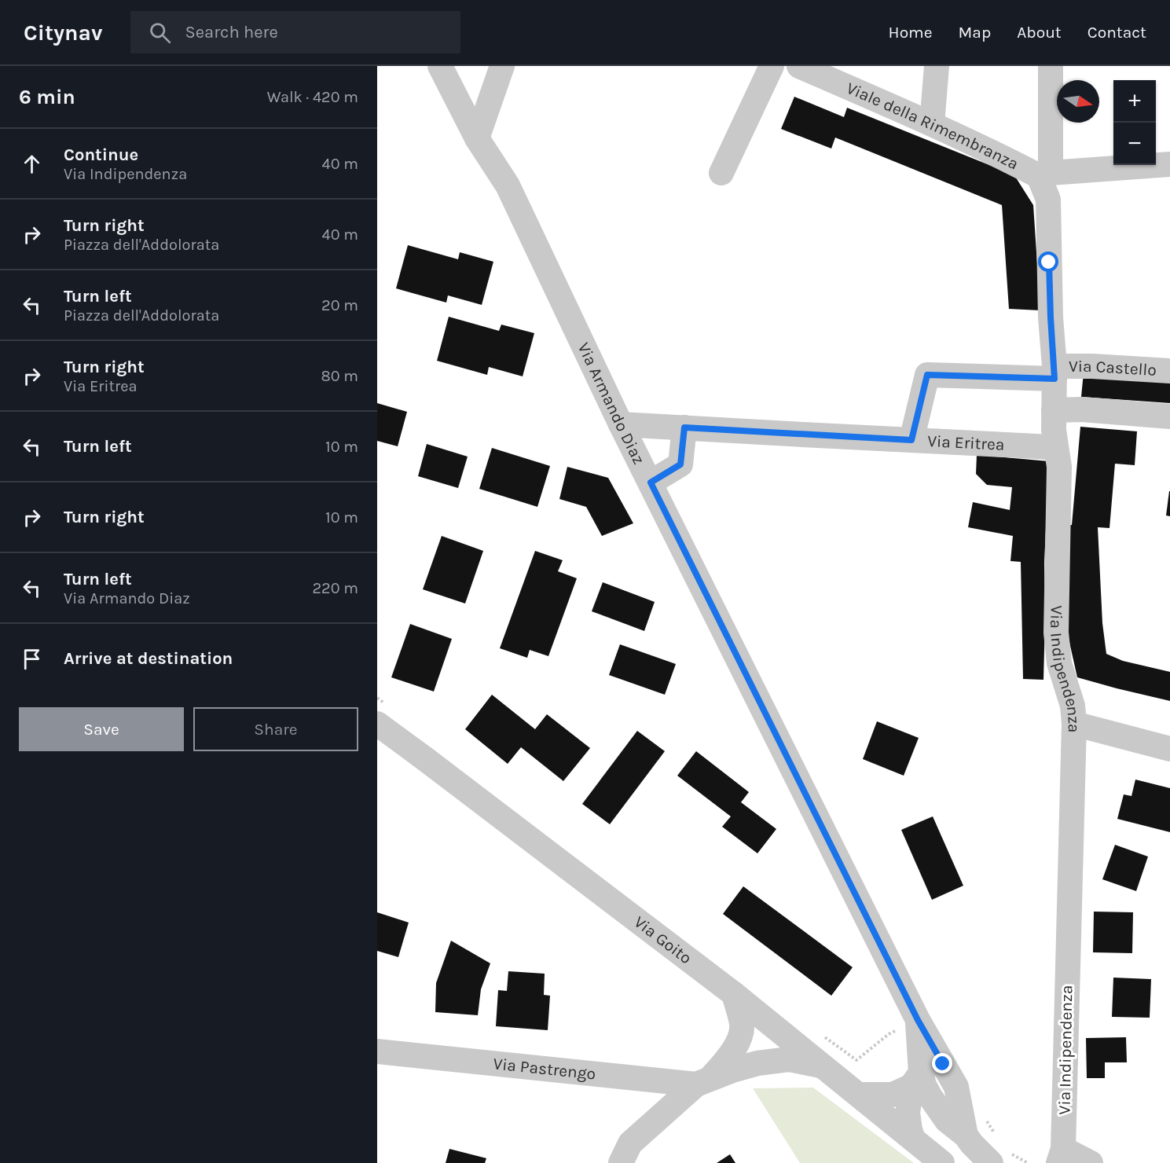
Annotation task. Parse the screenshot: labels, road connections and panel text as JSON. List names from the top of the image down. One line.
{"streets":{"street":["Viale della Rimembranza","Via Castello","Via Armando Diaz","Via Eritrea","Via Indipendenza","Via Goito","Via Pastrengo"]},"crossings":[["Viale della Rimembranza","Via Indipendenza"],["Via Castello","Via Eritrea"],["Via Castello","Via Indipendenza"],["Via Armando Diaz","Via Eritrea"],["Via Eritrea","Via Indipendenza"],["Via Goito","Via Pastrengo"]],"north":"right","page":{"header":"Citynav","search":"Search here","nav":["Home","Map","About","Contact"],"heading":["6 min","Walk · 420 m"],"map_buttons":["+","−"],"list":[["Continue","Via Indipendenza","40 m"],["Turn right","Piazza dell'Addolorata","40 m"],["Turn left","Piazza dell'Addolorata","20 m"],["Turn right","Via Eritrea","80 m"],["Turn left","10 m"],["Turn right","10 m"],["Turn left","Via Armando Diaz","220 m"],"Arrive at destination"],"buttons":["Save","Share"]}}
